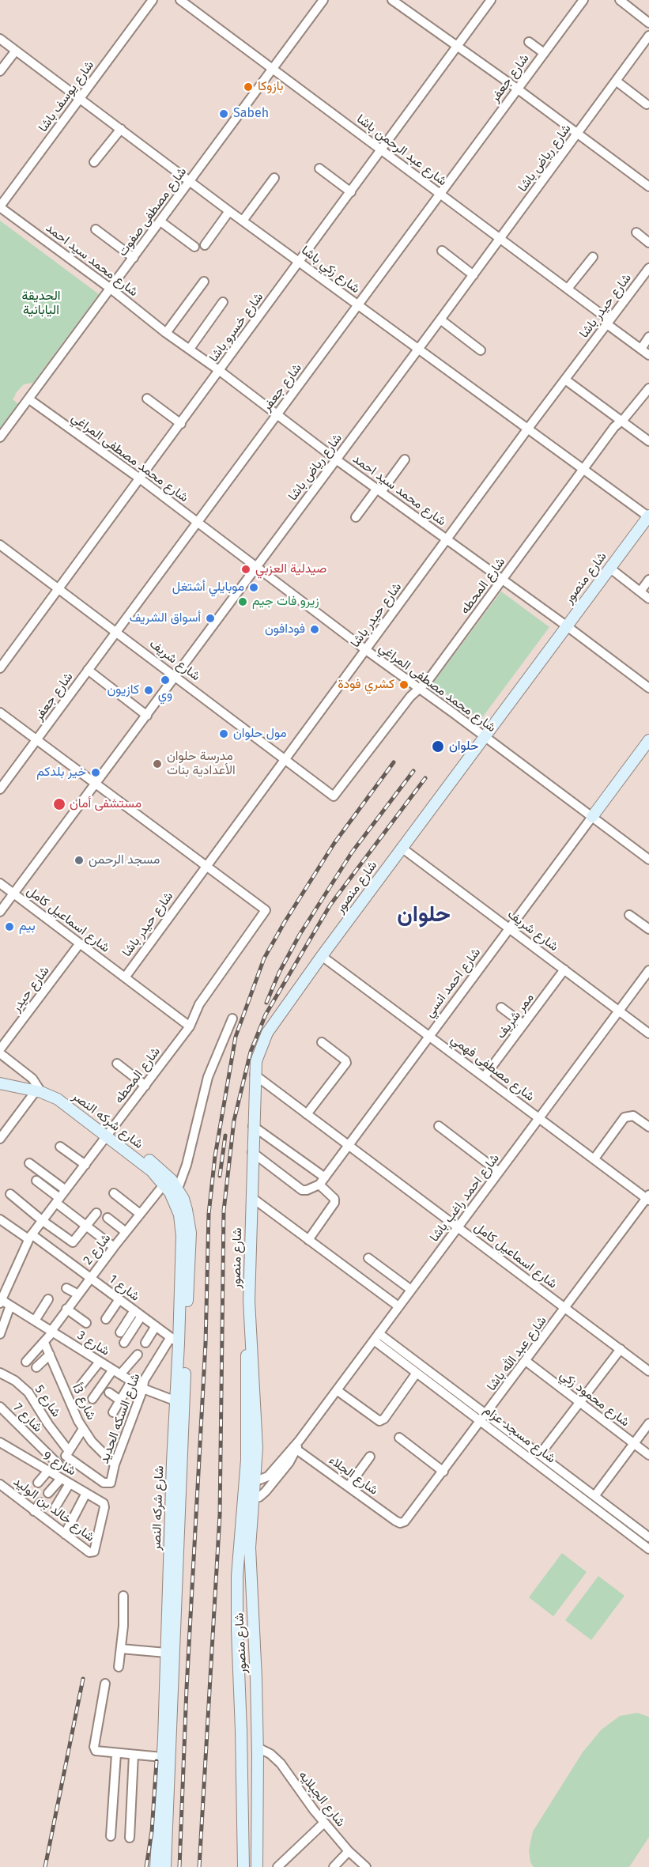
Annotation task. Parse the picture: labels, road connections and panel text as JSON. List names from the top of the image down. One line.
{"streets":{"street":["شارع جعفر","شارع يوسف باشا","شارع عبد الرحمن باشا","شارع رياض باشا","شارع مصطفى صفوت","شارع محمد سيد احمد","شارع زكي باشا","شارع حيدر باشا","شارع خسرو باشا","شارع محمد مصطفى المراغي","شارع منصور","شارع المحطه","شارع شريف","شارع اسماعيل كامل","شارع احمد انسي","شارع حيدر","ممر شريف","شارع مصطفى فهمي","شارع شركه النصر","شارع احمد راغب باشا","شارع 2","شارع 1","شارع 3","شارع عبد الله باشا","شارع محمود زكي","شارع 5","شارع 3أ","شارع 7","شارع السكه الحديد","شارع مسجد عزام","شارع 9","شارع الجلاء","شارع خالد بن الوليد","شارع الجبلايه"]},"crossings":[["شارع جعفر","شارع عبد الرحمن باشا"],["شارع جعفر","شارع محمد سيد احمد"],["شارع جعفر","شارع زكي باشا"],["شارع جعفر","شارع محمد مصطفى المراغي"],["شارع جعفر","شارع شريف"],["شارع يوسف باشا","شارع محمد سيد احمد"],["شارع يوسف باشا","شارع زكي باشا"],["شارع عبد الرحمن باشا","شارع رياض باشا"],["شارع عبد الرحمن باشا","شارع مصطفى صفوت"],["شارع عبد الرحمن باشا","شارع حيدر باشا"],["شارع عبد الرحمن باشا","شارع خسرو باشا"],["شارع رياض باشا","شارع محمد سيد احمد"],["شارع رياض باشا","شارع زكي باشا"],["شارع رياض باشا","شارع محمد مصطفى المراغي"],["شارع رياض باشا","شارع شريف"],["شارع رياض باشا","شارع اسماعيل كامل"],["شارع مصطفى صفوت","شارع محمد سيد احمد"],["شارع مصطفى صفوت","شارع زكي باشا"],["شارع مصطفى صفوت","شارع محمد مصطفى المراغي"],["شارع محمد سيد احمد","شارع حيدر باشا"],["شارع محمد سيد احمد","شارع خسرو باشا"],["شارع محمد سيد احمد","شارع منصور"],["شارع محمد سيد احمد","شارع المحطه"],["شارع زكي باشا","شارع حيدر باشا"],["شارع زكي باشا","شارع خسرو باشا"],["شارع زكي باشا","شارع منصور"],["شارع زكي باشا","شارع المحطه"],["شارع حيدر باشا","شارع محمد مصطفى المراغي"],["شارع حيدر باشا","شارع المحطه"],["شارع حيدر باشا","شارع شريف"],["شارع حيدر باشا","شارع اسماعيل كامل"],["شارع خسرو باشا","شارع محمد مصطفى المراغي"],["شارع خسرو باشا","شارع شريف"],["شارع محمد مصطفى المراغي","شارع منصور"],["شارع محمد مصطفى المراغي","شارع المحطه"],["شارع محمد مصطفى المراغي","شارع احمد انسي"],["شارع منصور","شارع شريف"],["شارع منصور","شارع اسماعيل كامل"],["شارع منصور","شارع مصطفى فهمي"],["شارع منصور","شارع احمد راغب باشا"],["شارع منصور","شارع الجبلايه"],["شارع المحطه","شارع شريف"],["شارع المحطه","شارع اسماعيل كامل"],["شارع المحطه","شارع شركه النصر"],["شارع المحطه","شارع 1"],["شارع المحطه","شارع 3"],["شارع شريف","شارع احمد انسي"],["شارع شريف","ممر شريف"],["شارع شريف","شارع احمد راغب باشا"],["شارع اسماعيل كامل","شارع احمد انسي"],["شارع اسماعيل كامل","شارع حيدر"],["شارع اسماعيل كامل","شارع احمد راغب باشا"],["شارع اسماعيل كامل","شارع عبد الله باشا"],["شارع احمد انسي","شارع مصطفى فهمي"],["ممر شريف","شارع مصطفى فهمي"],["شارع مصطفى فهمي","شارع احمد راغب باشا"],["شارع مصطفى فهمي","شارع عبد الله باشا"],["شارع شركه النصر","شارع 2"],["شارع شركه النصر","شارع 1"],["شارع شركه النصر","شارع 3"],["شارع شركه النصر","شارع السكه الحديد"],["شارع احمد راغب باشا","شارع مسجد عزام"],["شارع احمد راغب باشا","شارع الجلاء"],["شارع 2","شارع 1"],["شارع 2","شارع 3"],["شارع 2","شارع 3أ"],["شارع 1","شارع السكه الحديد"],["شارع 3","شارع السكه الحديد"],["شارع عبد الله باشا","شارع محمود زكي"],["شارع عبد الله باشا","شارع مسجد عزام"],["شارع عبد الله باشا","شارع الجلاء"],["شارع 5","شارع السكه الحديد"],["شارع 3أ","شارع السكه الحديد"],["شارع 9","شارع خالد بن الوليد"]],"districts":["حلوان"],"parks":["الحديقة اليابانية"],"places":["بازوكا","Sabeh","صيدلية العزبي","موبايلي أشتغل","زيرو فات جيم","أسواق الشريف","فودافون","وي","كشري فودة","كازيون","مول حلوان","حلوان","مدرسة حلوان الأعدادية بنات","خير بلدكم","مستشفى أمان","مسجد الرحمن","بيم"]}
